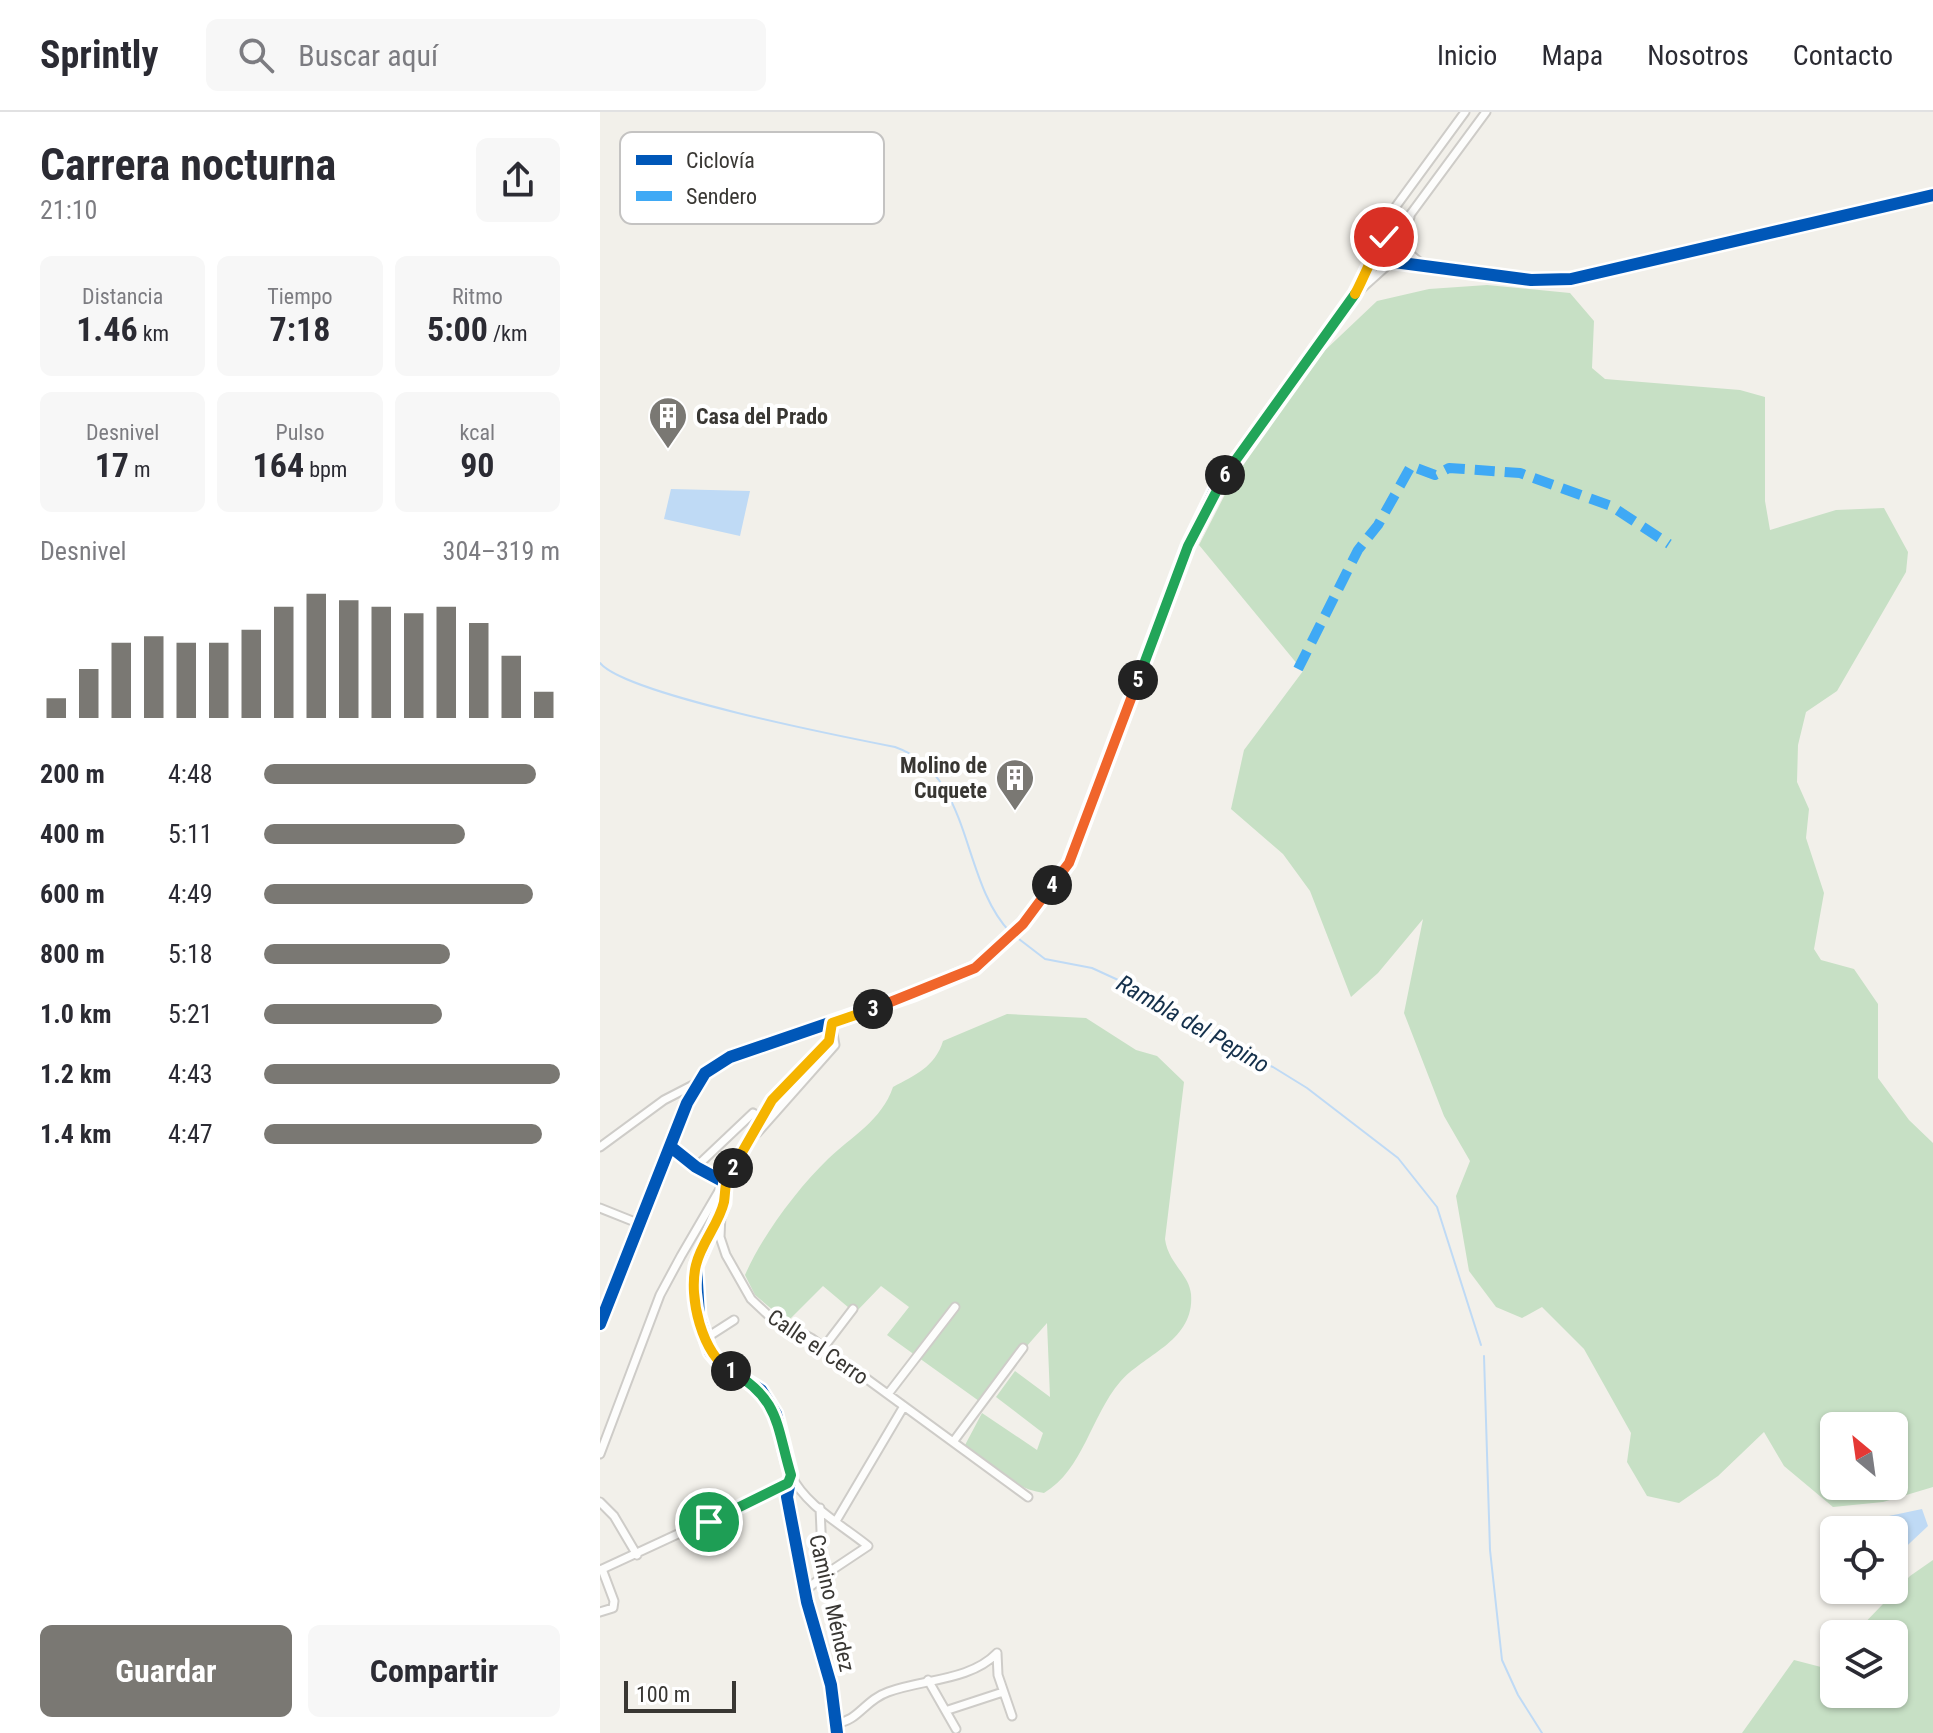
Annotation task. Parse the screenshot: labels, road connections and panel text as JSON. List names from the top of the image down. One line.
{"streets":{"street":["Calle el Cerro","Camino Méndez"]},"crossings":[["Calle el Cerro","Camino Méndez"]],"water":["Rambla del Pepino"],"places":{"building":["Casa del Prado","Molino de Cuquete"]},"legend":["Ciclovía","Sendero"],"scale_bar":"100 m","north":"top left","page":{"header":"Sprintly","search":"Buscar aquí","nav":["Inicio","Mapa","Nosotros","Contacto"],"heading":["Carrera nocturna","21:10"],"stats":[["Distancia","1.46 km"],["Tiempo","7:18"],["Ritmo","5:00 /km"],["Desnivel","17 m"],["Pulso","164 bpm"],["kcal","90"]],"pins":["6","5","4","3","2","1"],"chart":["Desnivel","304–319 m"],"list":[{"name":"200 m","note":"4:48"},{"name":"400 m","note":"5:11"},{"name":"600 m","note":"4:49"},{"name":"800 m","note":"5:18"},{"name":"1.0 km","note":"5:21"},{"name":"1.2 km","note":"4:43"},{"name":"1.4 km","note":"4:47"}],"buttons":["Guardar","Compartir"],"scale":"100 m"}}
